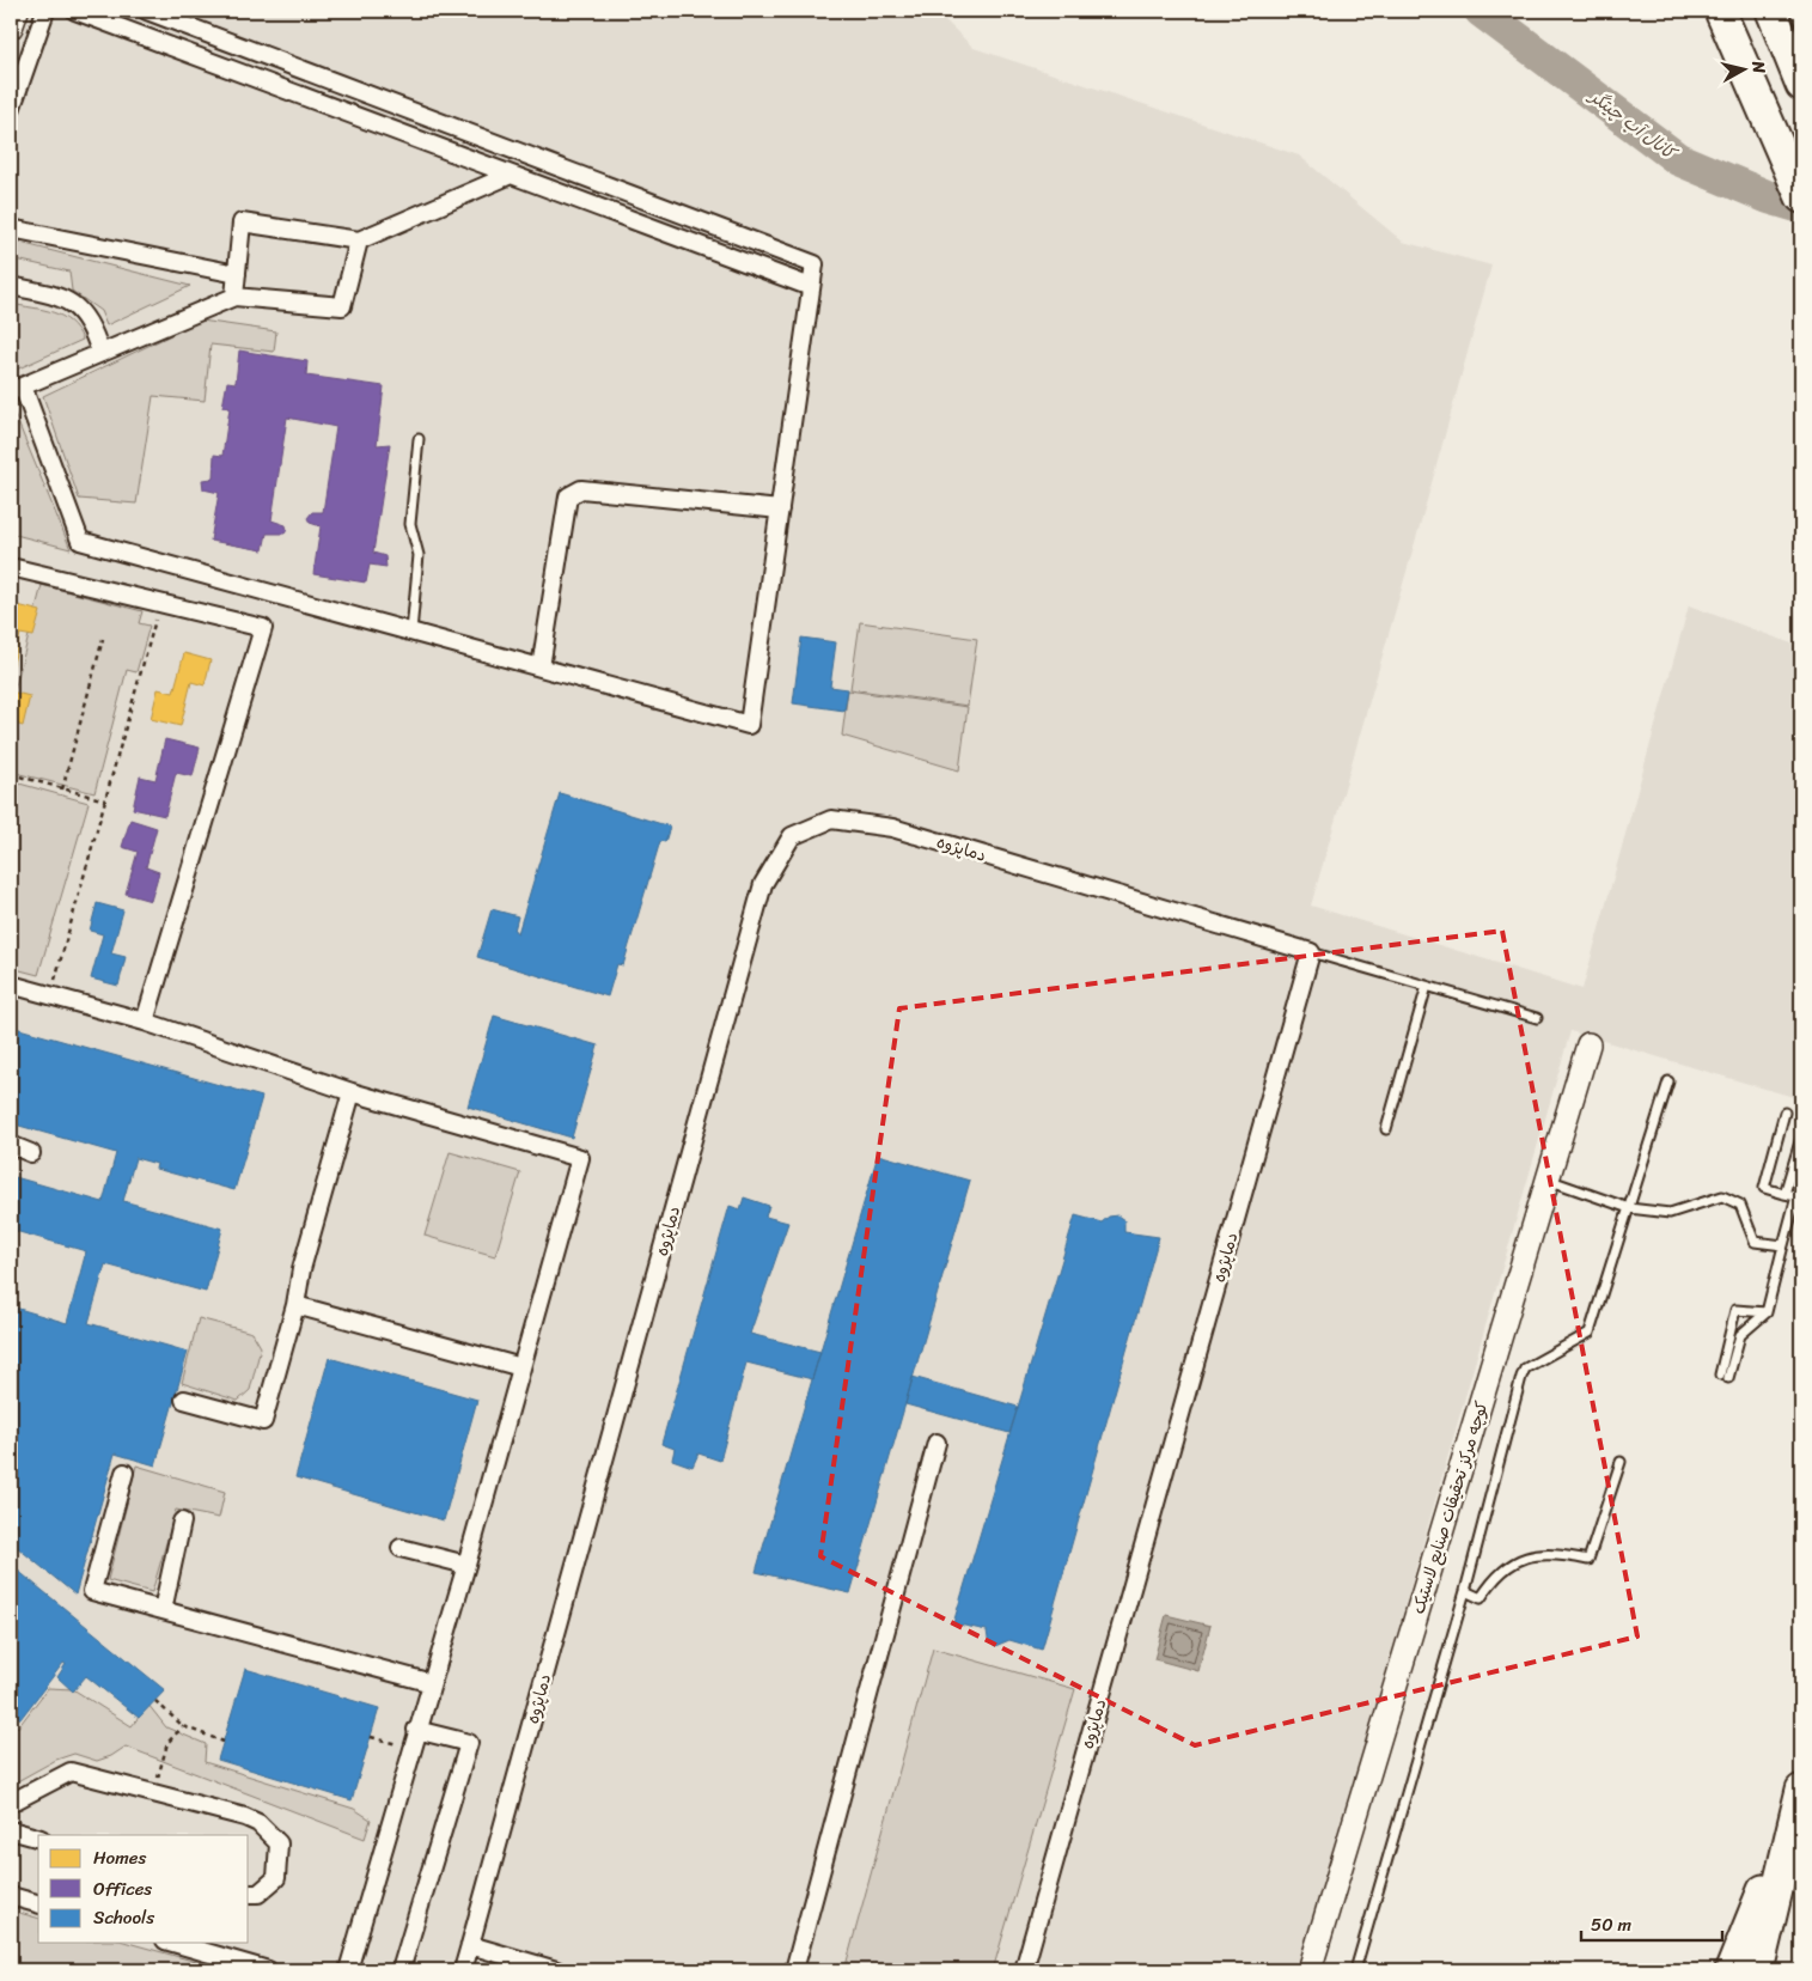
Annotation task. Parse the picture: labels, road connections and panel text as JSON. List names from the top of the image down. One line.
{"streets":{"street":["دماپژوه","کوچه مرکز تحقیقات صنایع لاستیک"]},"water":["کانال آب چیتگر"],"legend":["Homes","Offices","Schools"],"scale_bar":"50 m","north":"right"}
